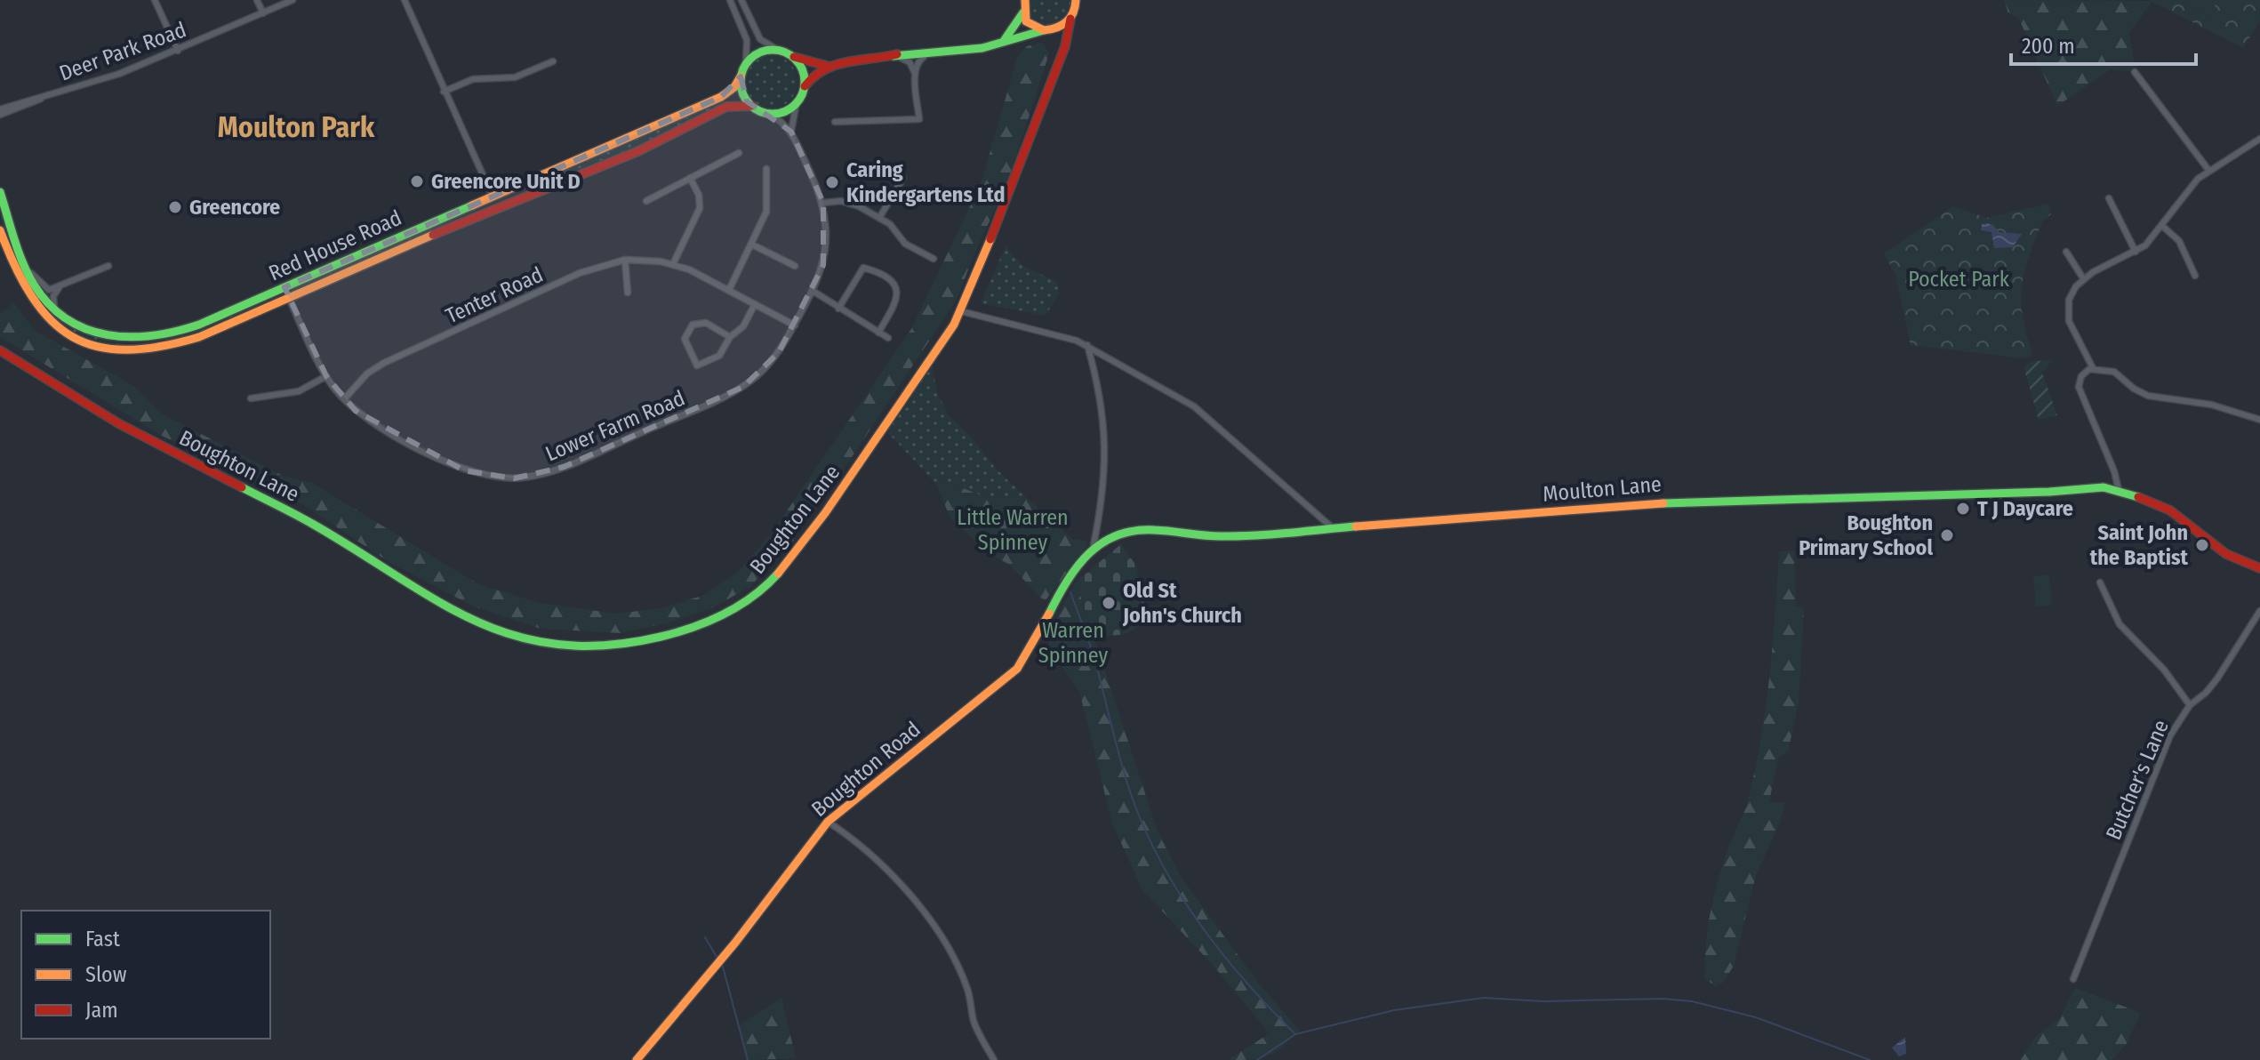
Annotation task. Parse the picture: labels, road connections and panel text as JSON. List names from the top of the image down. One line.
{"streets":{"street":["Deer Park Road","Red House Road","Tenter Road","Lower Farm Road","Boughton Lane","Moulton Lane","Boughton Road","Butcher's Lane"]},"crossings":[["Red House Road","Lower Farm Road"],["Tenter Road","Lower Farm Road"],["Moulton Lane","Boughton Road"]],"districts":["Moulton Park"],"parks":["Pocket Park","Little Warren Spinney","Warren Spinney"],"places":["Greencore Unit D","Caring Kindergartens Ltd","Greencore","T J Daycare","Boughton Primary School","Saint John the Baptist","Old St John's Church"],"legend":["Fast","Slow","Jam"],"scale_bar":"200 m"}
